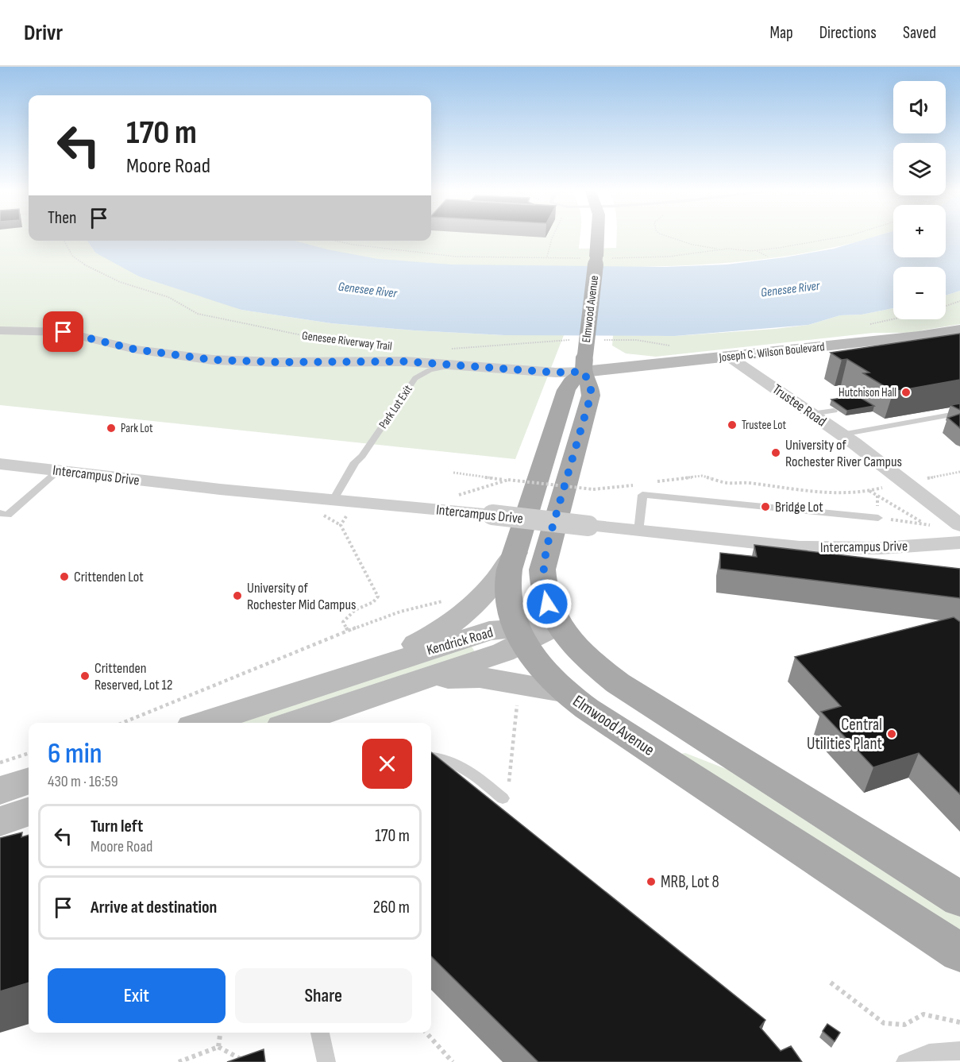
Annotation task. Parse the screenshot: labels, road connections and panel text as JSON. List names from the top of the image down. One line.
{"streets":{"main road":["Elmwood Avenue"],"street":["Joseph C. Wilson Boulevard","Trustee Road","Intercampus Drive","Kendrick Road"],"lane":["Park Lot Exit"],"path":["Genesee Riverway Trail"]},"crossings":[["Elmwood Avenue","Joseph C. Wilson Boulevard"],["Elmwood Avenue","Kendrick Road"],["Joseph C. Wilson Boulevard","Trustee Road"],["Park Lot Exit","Intercampus Drive"]],"water":["Genesee River"],"places":["Hutchison Hall","Trustee Lot","Park Lot","University of Rochester River Campus","Bridge Lot","Crittenden Lot","University of Rochester Mid Campus","Crittenden Reserved, Lot 12","Central Utilities Plant","MRB, Lot 8"],"page":{"header":"Drivr","nav":["Map","Directions","Saved"],"map_buttons":["+","−"],"turn":["170 m","Moore Road"],"then":"Then","heading":["6 min","430 m · 16:59"],"list":[{"name":"Turn left","note":"Moore Road","value":"170 m"},{"name":"Arrive at destination","value":"260 m"}],"buttons":["Exit","Share"]}}
